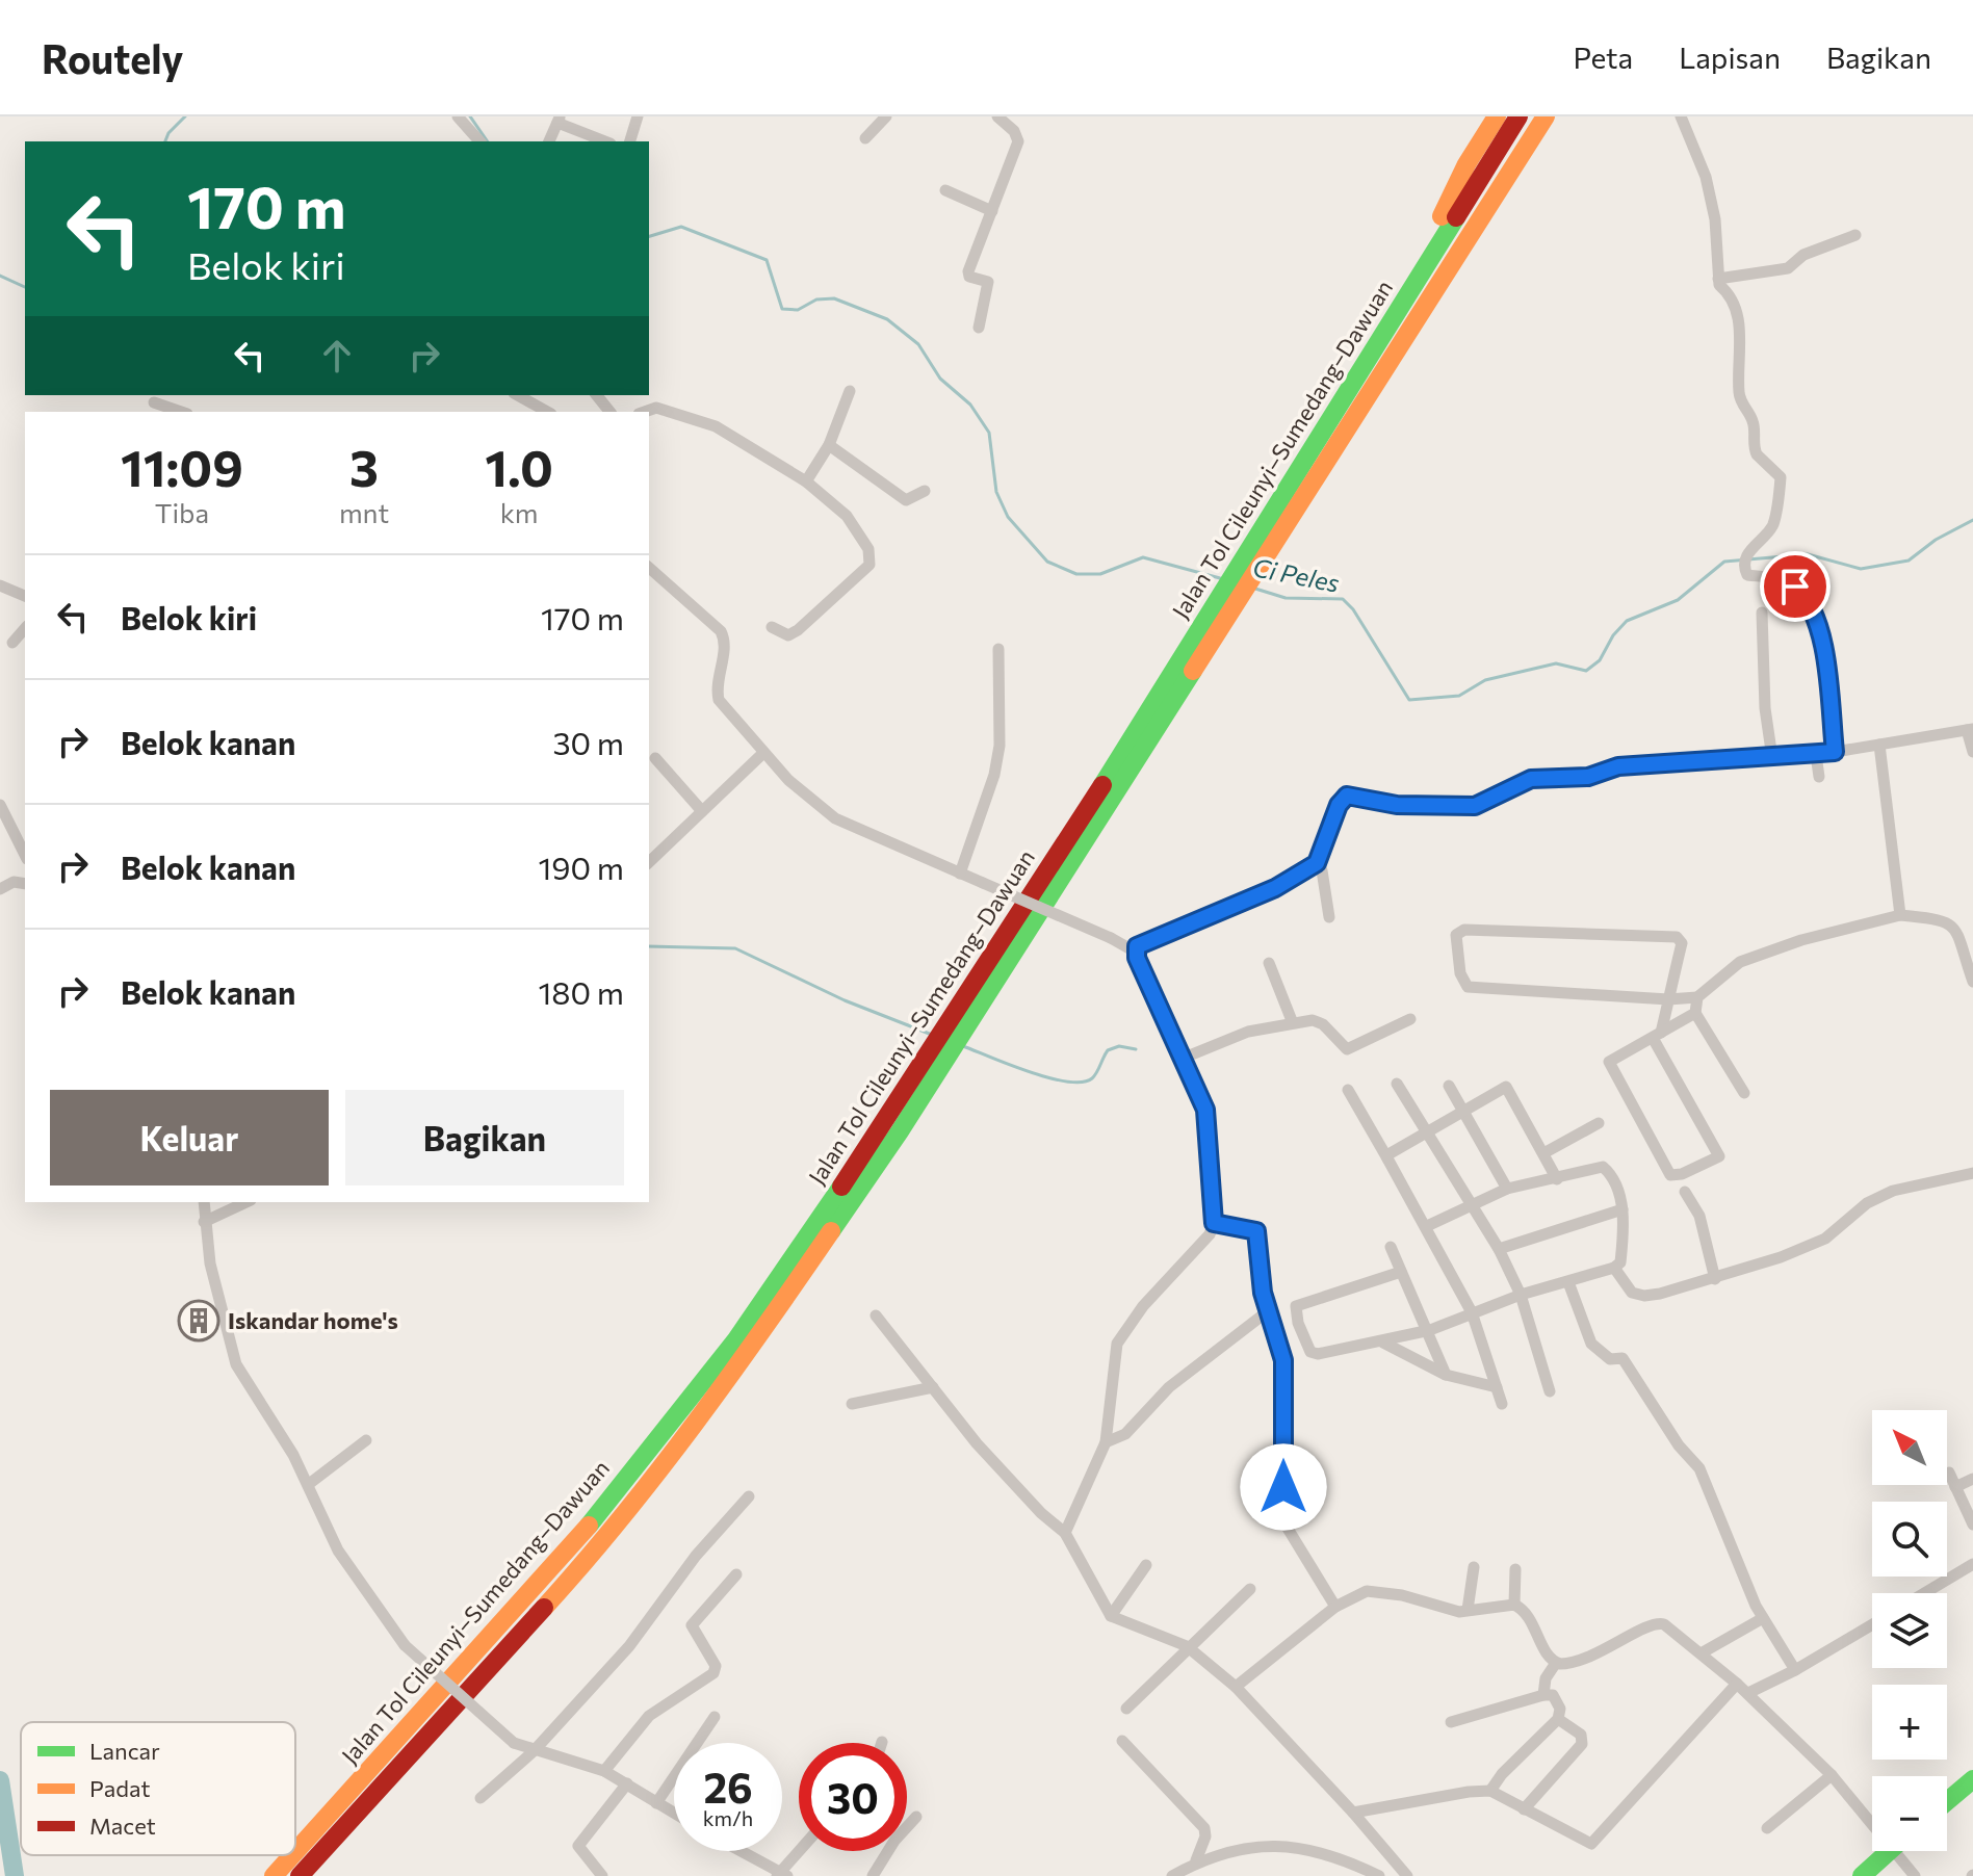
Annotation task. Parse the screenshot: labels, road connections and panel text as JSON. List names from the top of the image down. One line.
{"streets":{"highway":["Jalan Tol Cileunyi–Sumedang–Dawuan"]},"water":["Ci Peles"],"places":{"building":["Iskandar home's"]},"legend":["Lancar","Padat","Macet"],"north":"top left","page":{"header":"Routely","nav":["Peta","Lapisan","Bagikan"],"turn":["170 m","Belok kiri"],"eta":["11:09","Tiba","3","mnt","1.0","km"],"list":[{"name":"Belok kiri","value":"170 m"},{"name":"Belok kanan","value":"30 m"},{"name":"Belok kanan","value":"190 m"},{"name":"Belok kanan","value":"180 m"}],"buttons":["Keluar","Bagikan"],"map_buttons":["+","−"],"speed":"26 km/h","limit":"30"}}
